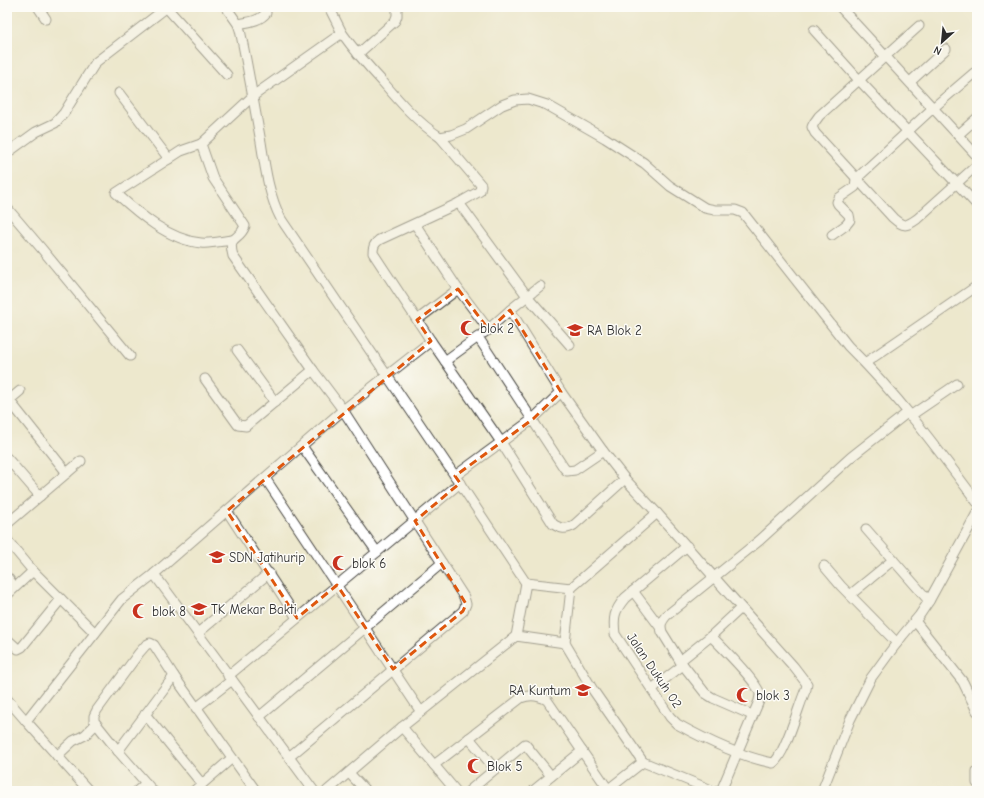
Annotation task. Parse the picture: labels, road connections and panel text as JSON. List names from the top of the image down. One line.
{"streets":{"street":["Jalan Dukuh 02"]},"places":{"mosque":["blok 2","blok 6","blok 8","blok 3","Blok 5"],"school or university":["RA Blok 2","SDN Jatihurip","TK Mekar Bakti","RA Kuntum"]},"north":"bottom left"}
